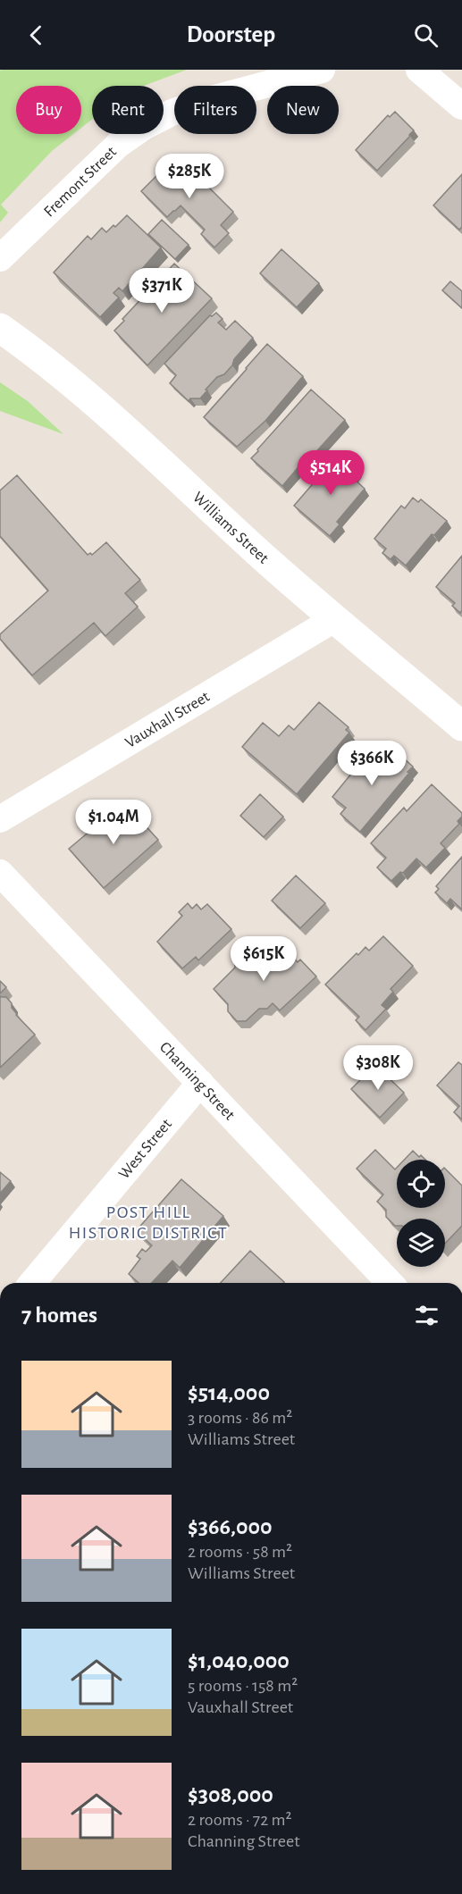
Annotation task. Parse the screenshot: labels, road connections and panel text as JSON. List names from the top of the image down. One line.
{"streets":{"street":["Fremont Street","Williams Street","Vauxhall Street","Channing Street","West Street"]},"crossings":[["Williams Street","Vauxhall Street"],["Channing Street","West Street"]],"districts":["POST HILL HISTORIC DISTRICT"],"page":{"header":"Doorstep","chip":["Buy","Rent","Filters","New"],"price":["$285K","$371K","$514K","$366K","$1.04M","$615K","$308K"],"heading":"7 homes","list":[{"name":"$514,000","note":"3 rooms · 86 m² · Williams Street"},{"name":"$366,000","note":"2 rooms · 58 m² · Williams Street"},{"name":"$1,040,000","note":"5 rooms · 158 m² · Vauxhall Street"},{"name":"$308,000","note":"2 rooms · 72 m² · Channing Street"}]}}
